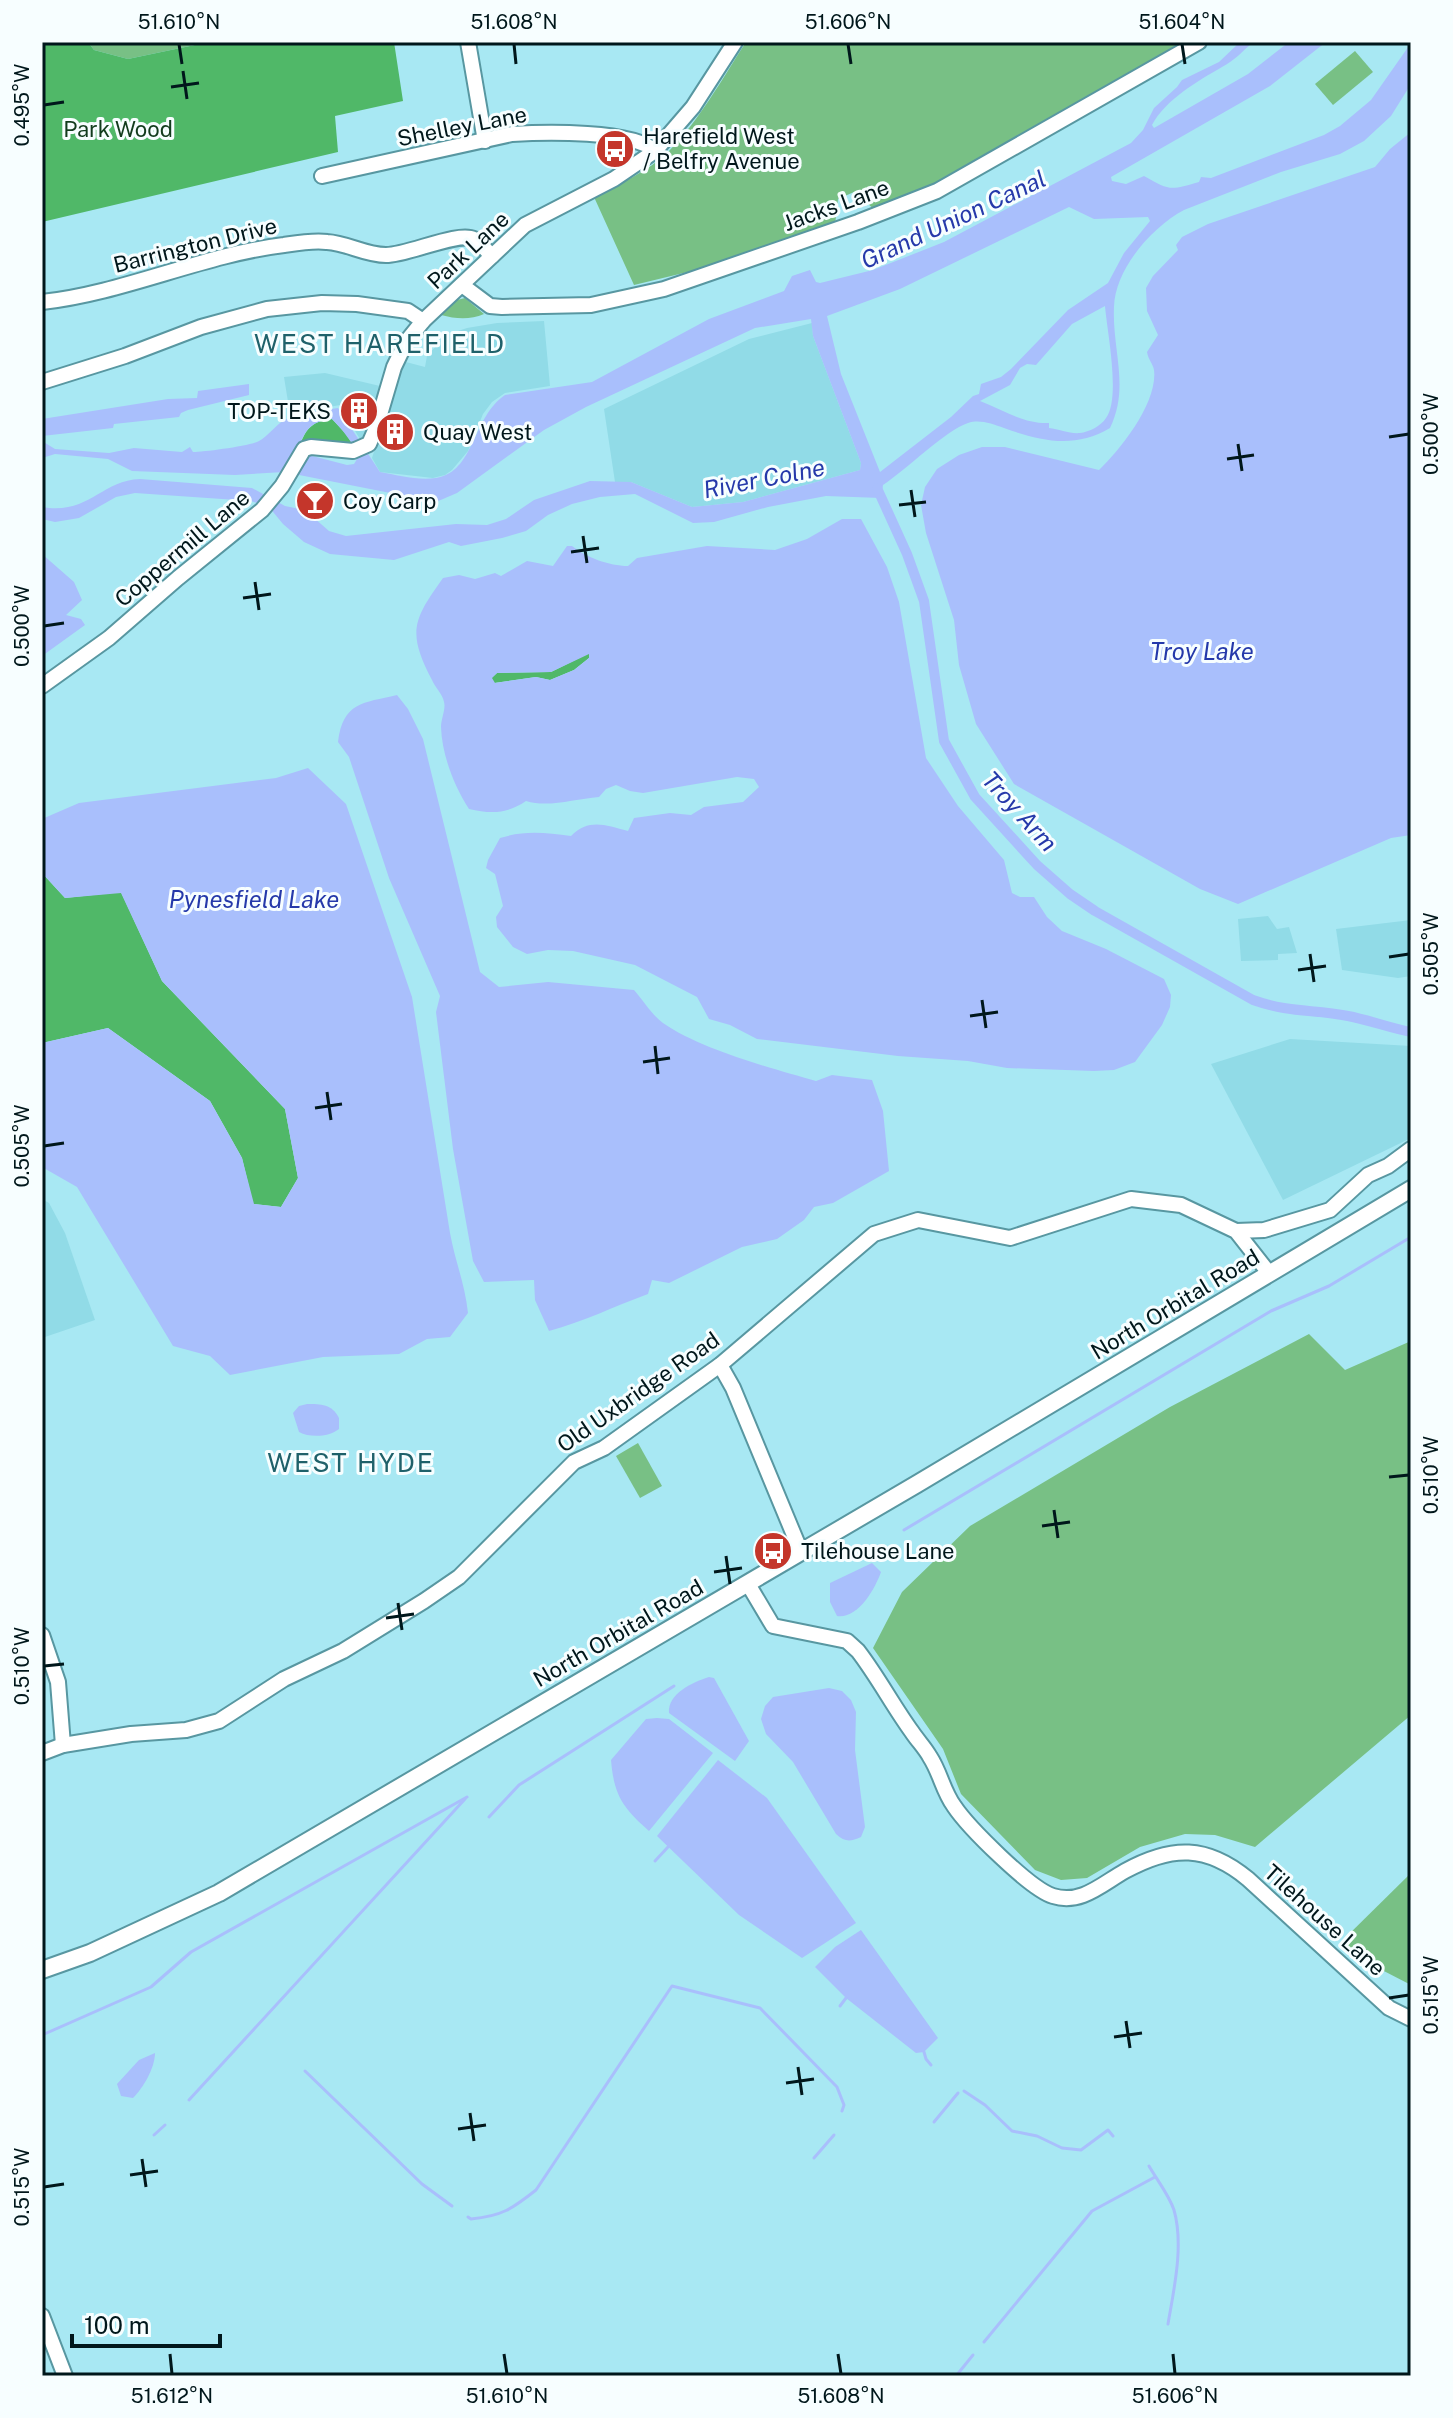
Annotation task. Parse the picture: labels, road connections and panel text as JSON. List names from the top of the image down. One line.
{"streets":{"main road":["North Orbital Road"],"street":["Shelley Lane","Jacks Lane","Barrington Drive","Park Lane","Coppermill Lane","Old Uxbridge Road","Tilehouse Lane"]},"crossings":[["Shelley Lane","Park Lane"],["Jacks Lane","Park Lane"],["Barrington Drive","Park Lane"],["Park Lane","Coppermill Lane"],["North Orbital Road","Old Uxbridge Road"],["North Orbital Road","Tilehouse Lane"]],"districts":["WEST HAREFIELD","WEST HYDE"],"water":["Grand Union Canal","River Colne","Troy Lake","Troy Arm","Pynesfield Lake"],"parks":["Park Wood"],"places":{"bus stop":["Harefield West / Belfry Avenue","Tilehouse Lane"],"building":["TOP-TEKS","Quay West"],"bar":["Coy Carp"]},"scale_bar":"100 m","coordinates":["51.610°N","51.608°N","51.606°N","51.604°N","0.495°W","0.500°W","0.505°W","0.510°W","0.515°W","51.612°N"]}
